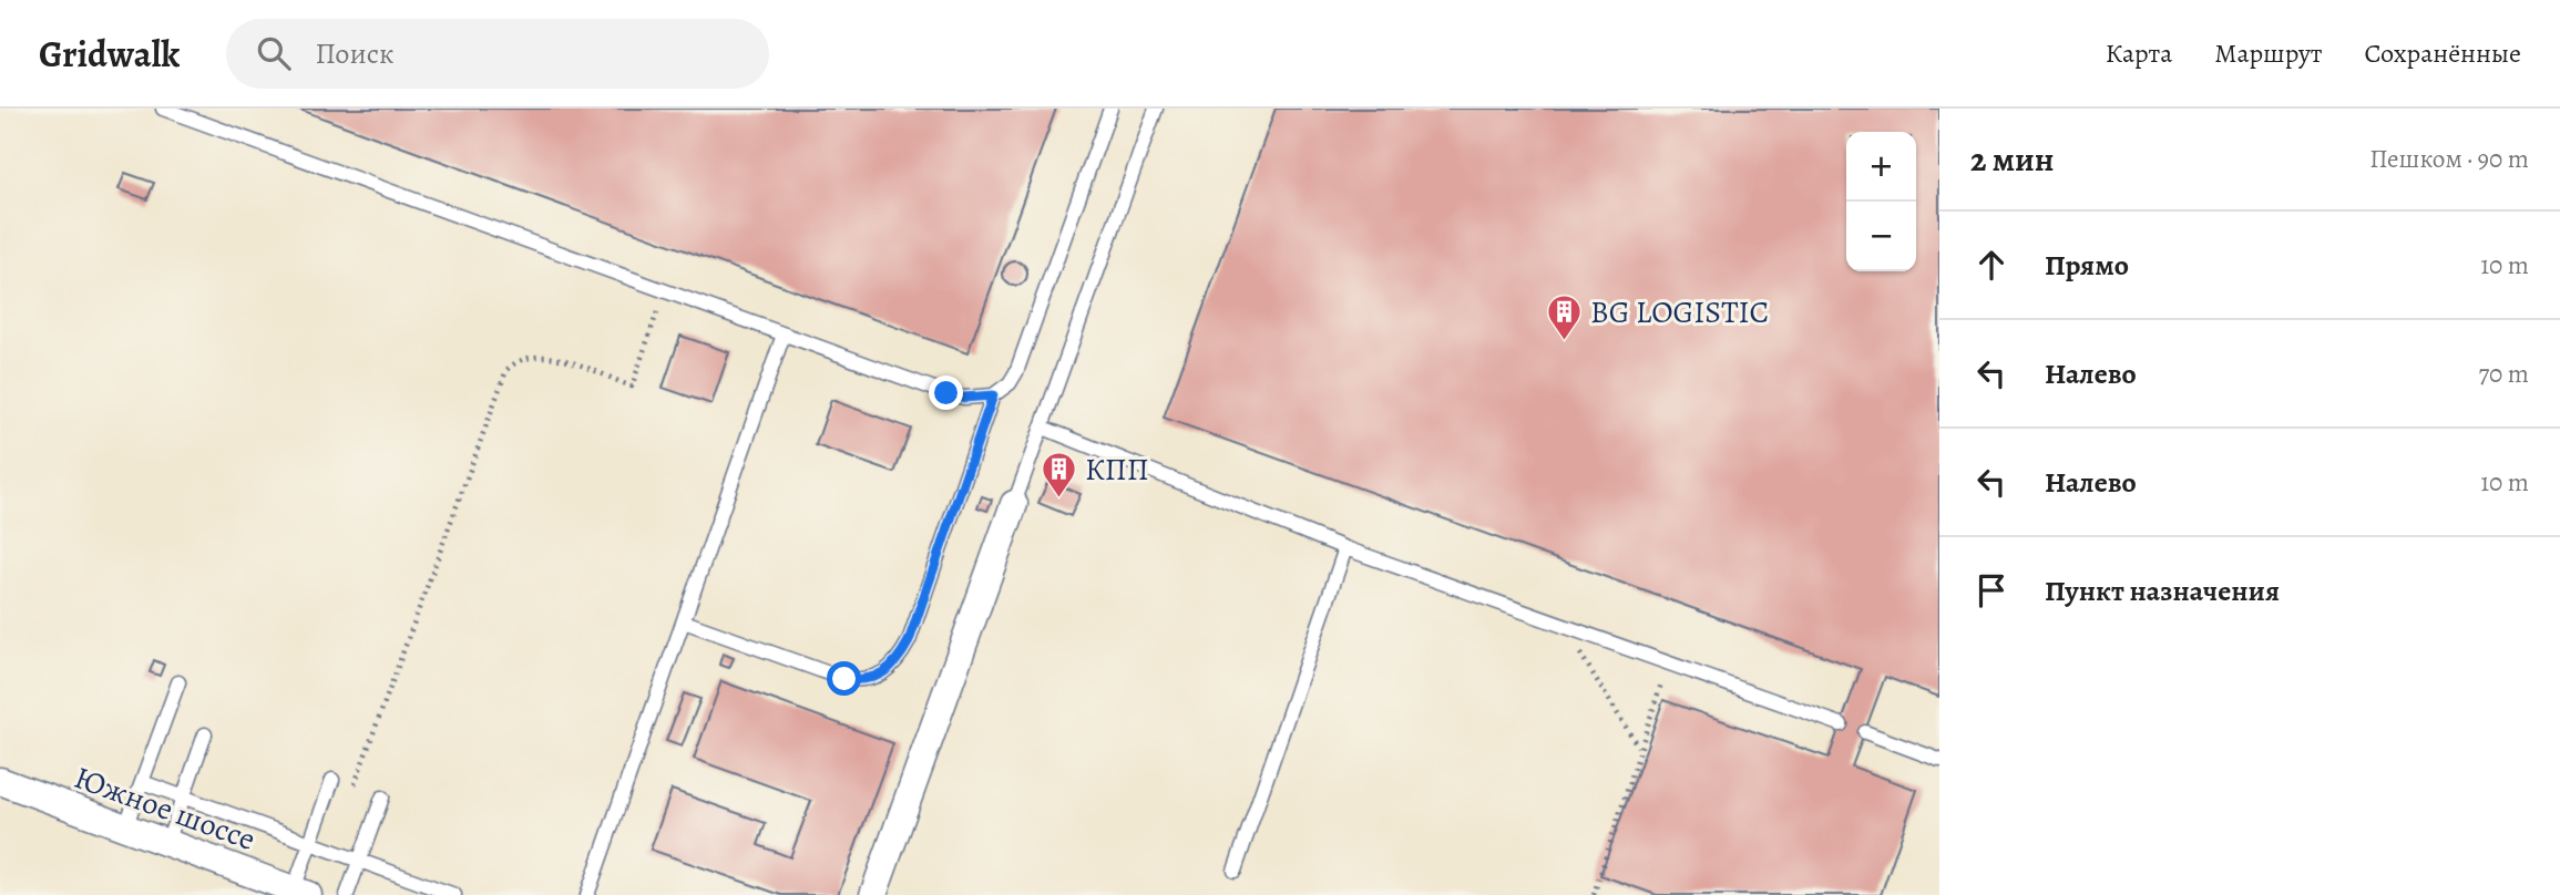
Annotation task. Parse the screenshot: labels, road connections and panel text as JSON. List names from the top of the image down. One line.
{"streets":{"street":["Южное шоссе"]},"places":{"building":["BG LOGISTIC","КПП"]},"page":{"header":"Gridwalk","search":"Поиск","nav":["Карта","Маршрут","Сохранённые"],"heading":["2 мин","Пешком · 90 m"],"map_buttons":["+","−"],"list":[["Прямо","10 m"],["Налево","70 m"],["Налево","10 m"],"Пункт назначения"]}}
